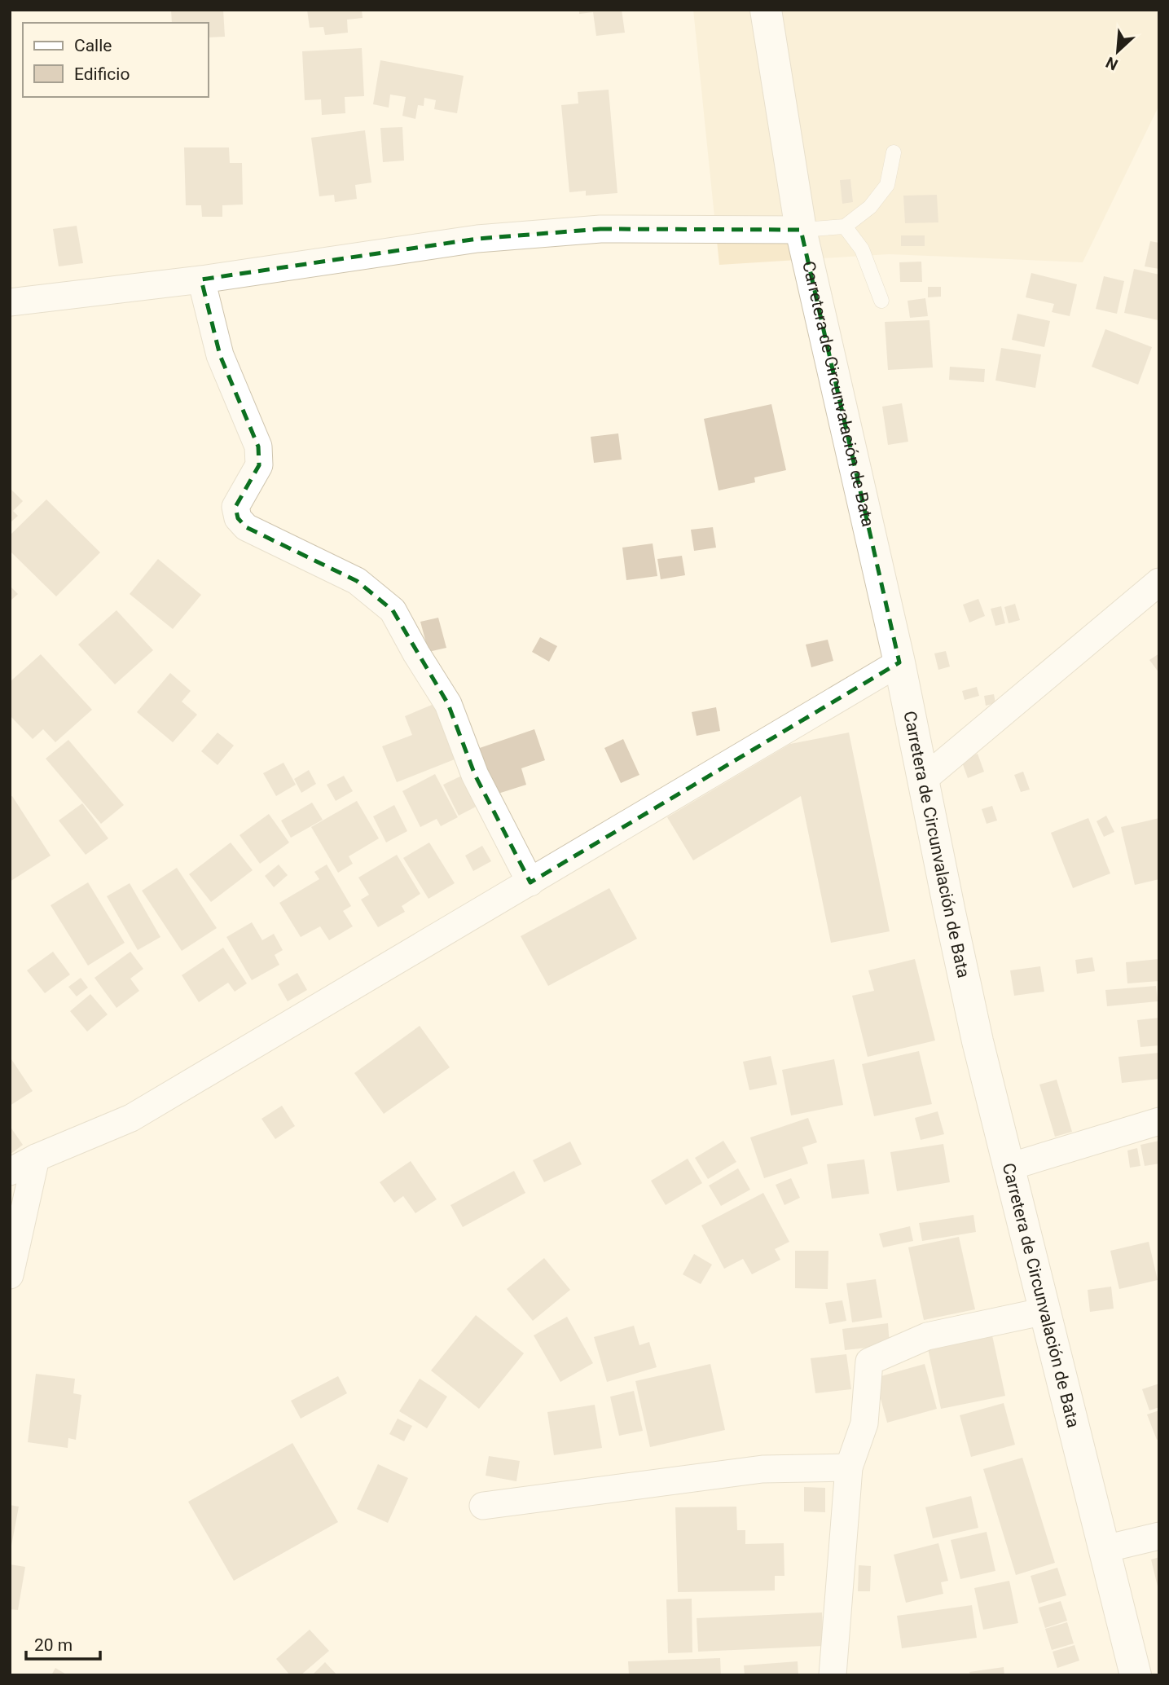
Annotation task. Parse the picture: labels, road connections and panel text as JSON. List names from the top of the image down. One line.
{"streets":{"main road":["Carretera de Circunvalación de Bata"]},"legend":["Calle","Edificio"],"scale_bar":"20 m","north":"bottom left"}
